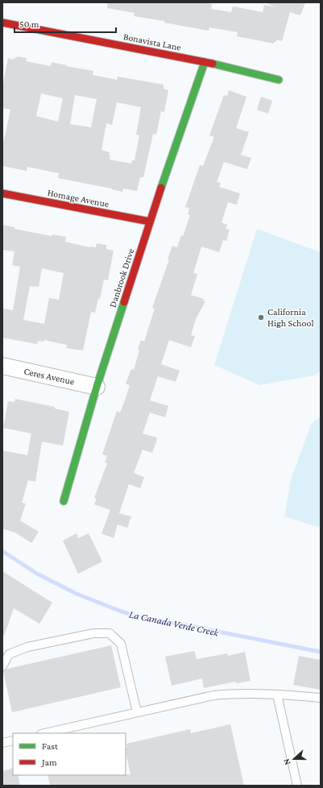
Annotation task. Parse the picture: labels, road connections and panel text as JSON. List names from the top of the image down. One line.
{"streets":{"street":["Bonavista Lane","Homage Avenue","Danbrook Drive","Ceres Avenue"]},"crossings":[["Bonavista Lane","Danbrook Drive"],["Homage Avenue","Danbrook Drive"],["Danbrook Drive","Ceres Avenue"]],"water":["La Canada Verde Creek"],"places":["California High School"],"legend":["Fast","Jam"],"scale_bar":"50 m","north":"left"}
